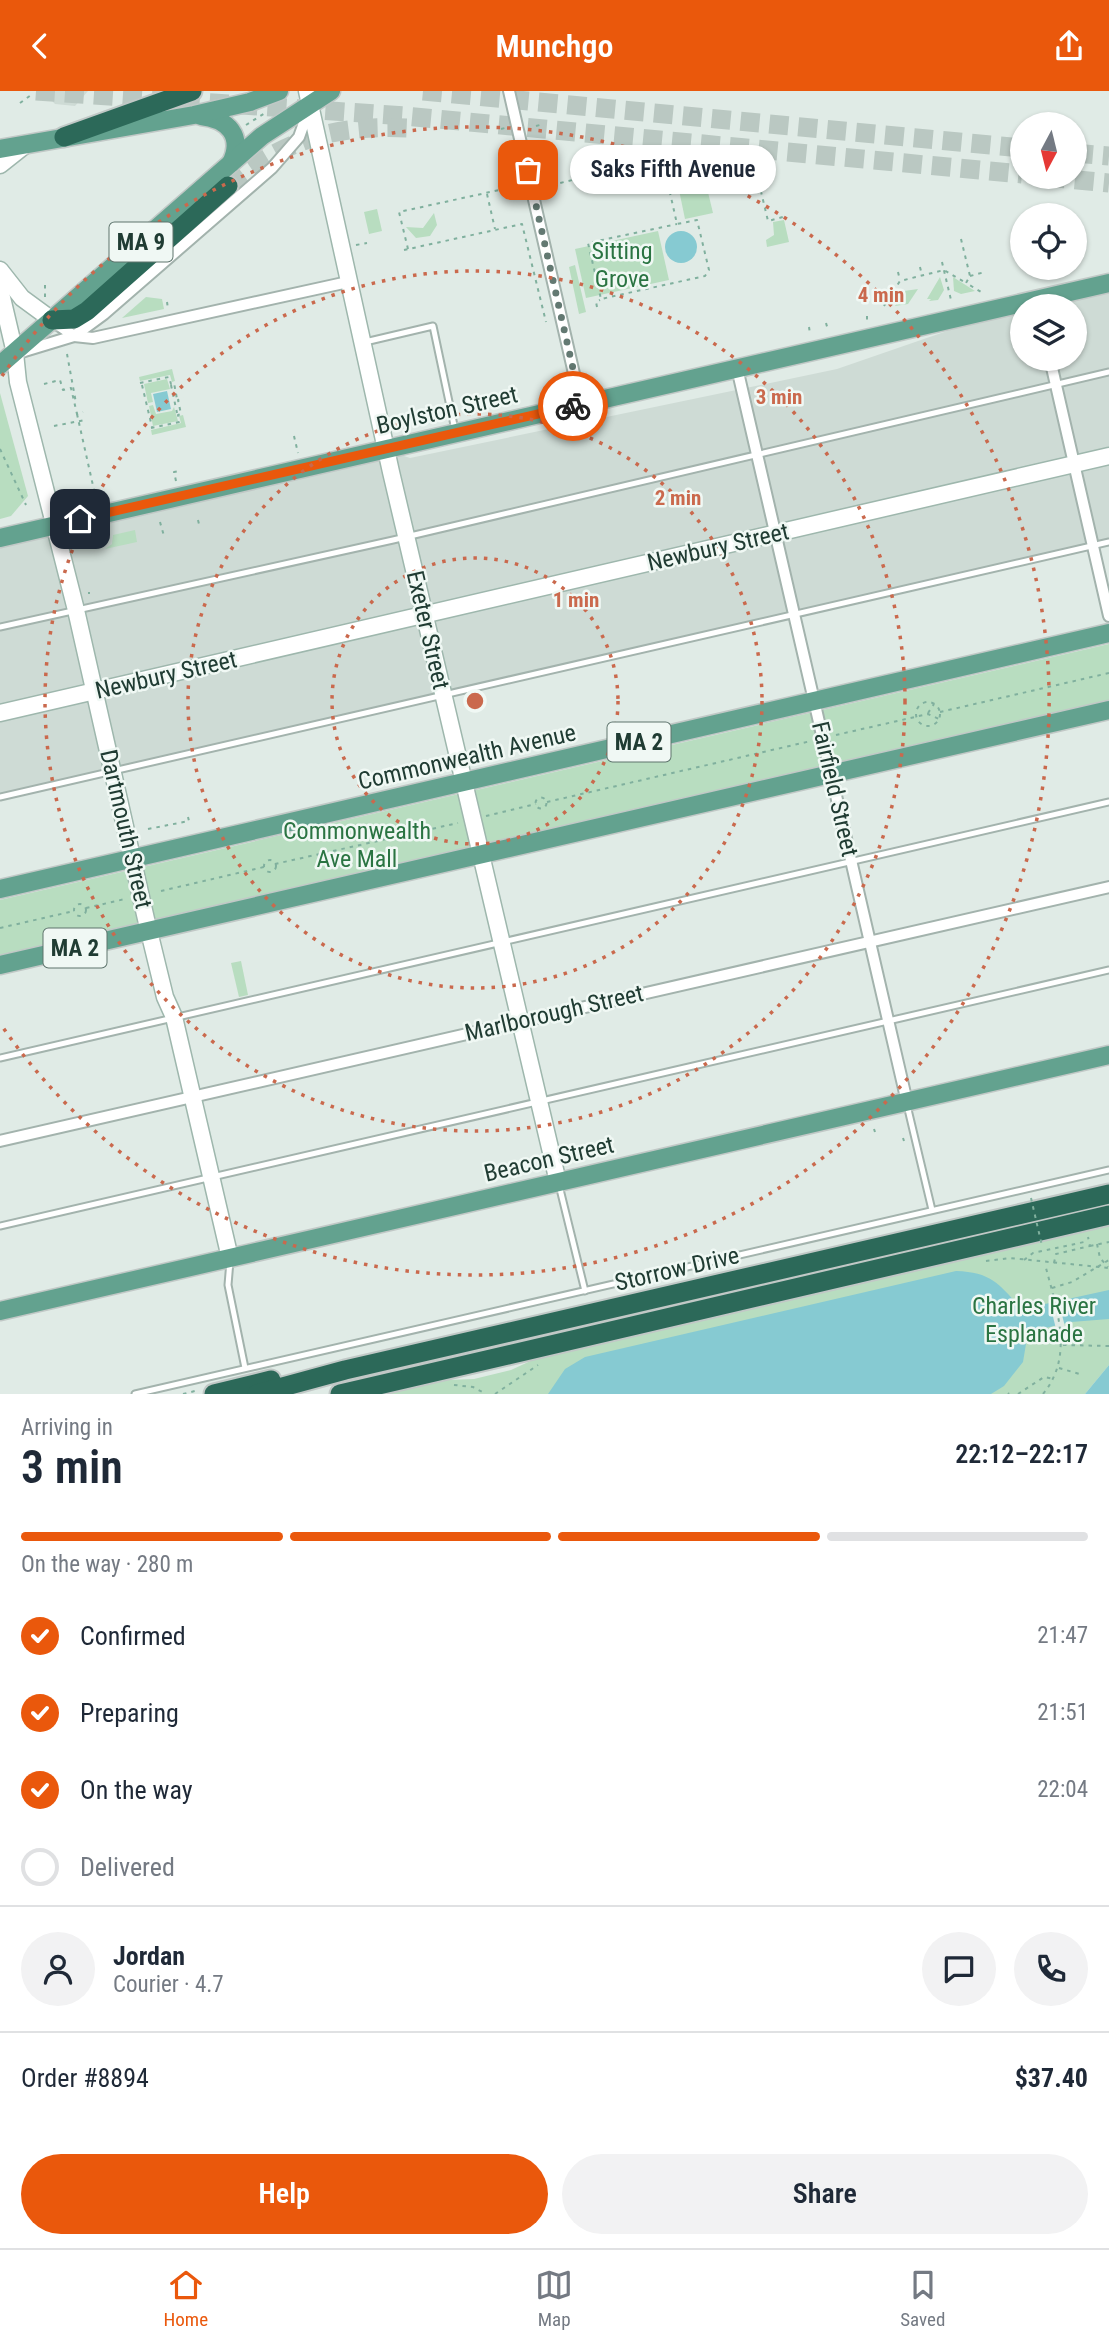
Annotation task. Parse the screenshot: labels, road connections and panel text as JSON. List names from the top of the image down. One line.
{"streets":{"highway":["Storrow Drive"],"main road":["MA 9","Boylston Street","Newbury Street","Exeter Street","MA 2","Commonwealth Avenue","Dartmouth Street","Beacon Street"],"street":["Fairfield Street","Marlborough Street"]},"crossings":[["MA 9","Exeter Street"],["MA 9","Dartmouth Street"],["Boylston Street","Exeter Street"],["Boylston Street","Fairfield Street"],["Boylston Street","Dartmouth Street"],["Newbury Street","Exeter Street"],["Newbury Street","Fairfield Street"],["Newbury Street","Dartmouth Street"],["Exeter Street","MA 2"],["Exeter Street","Commonwealth Avenue"],["Exeter Street","Marlborough Street"],["Exeter Street","Beacon Street"],["MA 2","Fairfield Street"],["MA 2","Dartmouth Street"],["Commonwealth Avenue","Fairfield Street"],["Commonwealth Avenue","Dartmouth Street"],["Fairfield Street","Marlborough Street"],["Fairfield Street","Beacon Street"],["Dartmouth Street","Marlborough Street"],["Dartmouth Street","Beacon Street"]],"parks":["Sitting Grove","Commonwealth Ave Mall","Charles River Esplanade"],"places":["Saks Fifth Avenue"],"north":"bottom","page":{"header":"Munchgo","bubble":"Saks Fifth Avenue","heading":["3 min","Arriving in","22:12–22:17"],"panel":["Jordan","Courier · 4.7","Order #8894","$37.40"],"bar":"On the way · 280 m","list":[["Confirmed","21:47"],["Preparing","21:51"],["On the way","22:04"],"Delivered"],"buttons":["Help","Share"],"tabs":["Home","Map","Saved"]},"rings":["4 min","3 min","2 min","1 min"]}
